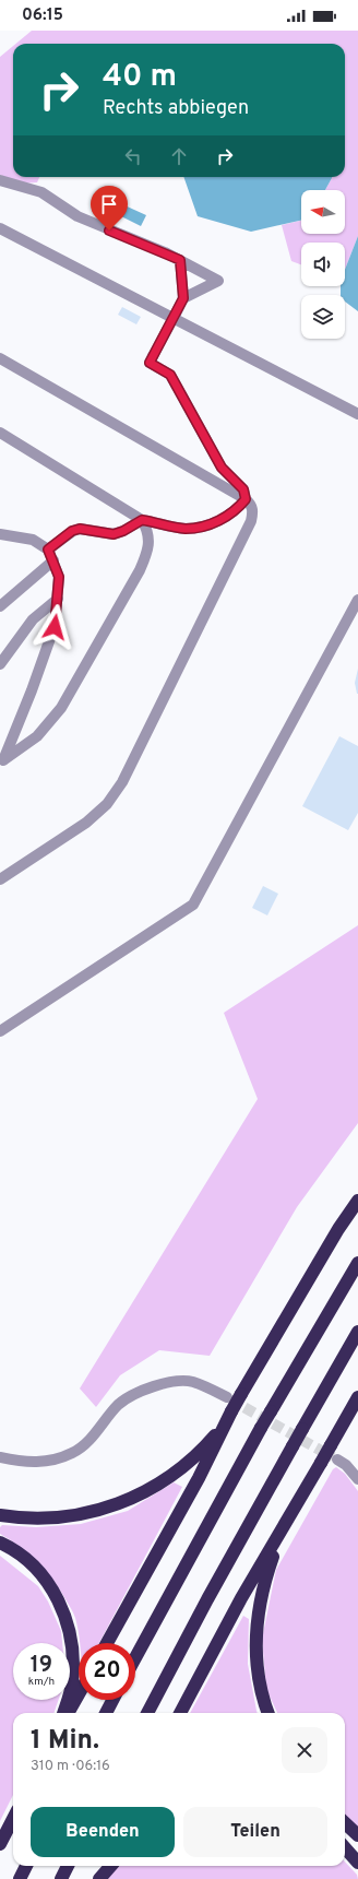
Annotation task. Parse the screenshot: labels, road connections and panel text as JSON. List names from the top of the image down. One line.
{"north":"left","page":{"status":"06:15","turn":["40 m","Rechts abbiegen"],"speed":"19 km/h","limit":"20","heading":["1 Min.","310 m · 06:16"],"buttons":["Beenden","Teilen"]}}
